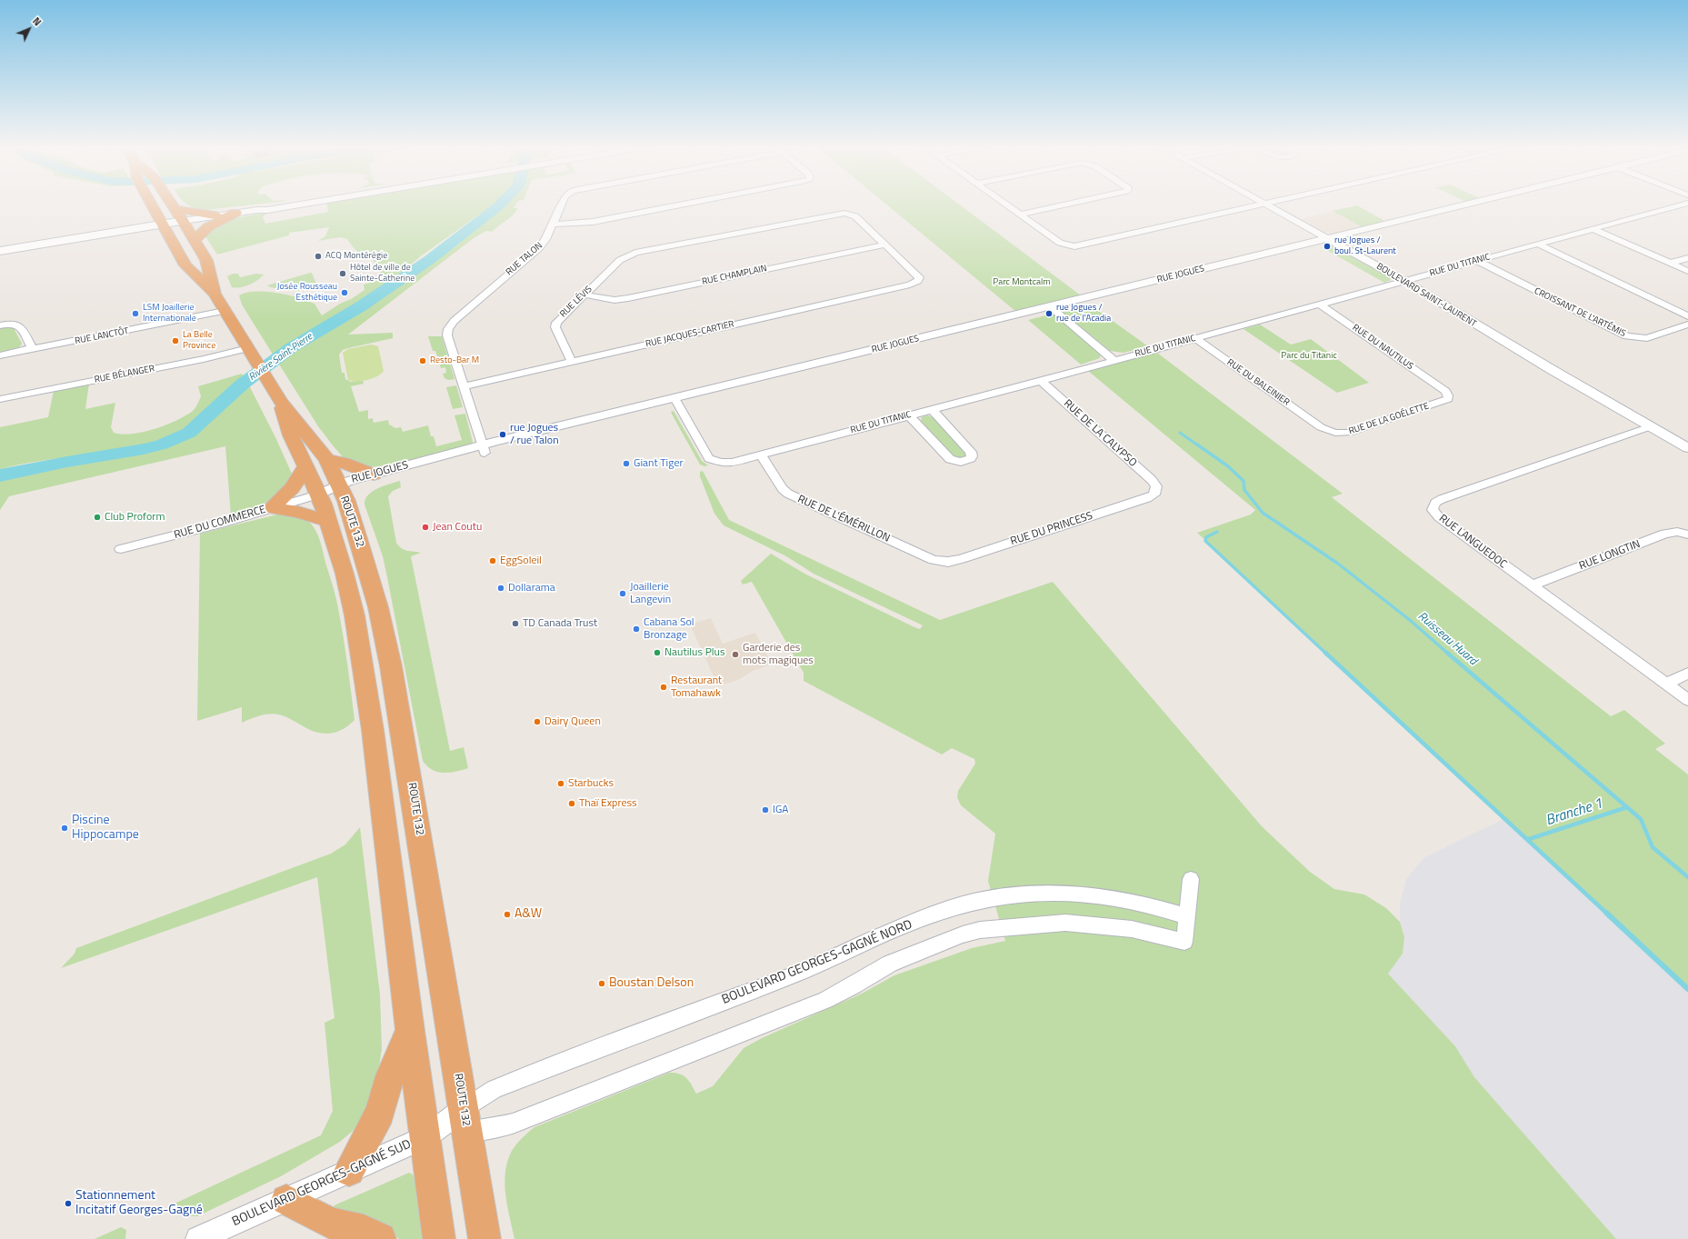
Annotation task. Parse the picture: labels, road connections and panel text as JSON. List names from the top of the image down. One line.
{"streets":{"highway":["ROUTE 132"],"street":["RUE TALON","RUE DU TITANIC","RUE JOGUES","RUE CHAMPLAIN","BOULEVARD SAINT-LAURENT","RUE LÉVIS","CROISSANT DE L'ARTÉMIS","RUE JACQUES-CARTIER","RUE LANCTÔT","RUE DU NAUTILUS","RUE BÉLANGER","RUE DU BALEINIER","RUE DE LA GOÉLETTE","RUE DE LA CALYPSO","RUE DE L'ÉMÉRILLON","RUE DU COMMERCE","RUE DU PRINCESS","RUE LANGUEDOC","RUE LONGTIN","BOULEVARD GEORGES-GAGNÉ NORD","BOULEVARD GEORGES-GAGNÉ SUD"]},"crossings":[["RUE TALON","RUE JOGUES"],["RUE TALON","RUE JACQUES-CARTIER"],["RUE DU TITANIC","RUE JOGUES"],["RUE DU TITANIC","BOULEVARD SAINT-LAURENT"],["RUE DU TITANIC","CROISSANT DE L'ARTÉMIS"],["RUE DU TITANIC","RUE DU NAUTILUS"],["RUE DU TITANIC","RUE DU BALEINIER"],["RUE DU TITANIC","RUE DE LA CALYPSO"],["RUE DU TITANIC","RUE DE L'ÉMÉRILLON"],["RUE JOGUES","BOULEVARD SAINT-LAURENT"],["RUE JOGUES","ROUTE 132"],["RUE JOGUES","RUE DU COMMERCE"],["RUE CHAMPLAIN","RUE LÉVIS"],["RUE CHAMPLAIN","RUE JACQUES-CARTIER"],["BOULEVARD SAINT-LAURENT","RUE LANGUEDOC"],["RUE LÉVIS","RUE JACQUES-CARTIER"],["RUE LANCTÔT","ROUTE 132"],["RUE DU NAUTILUS","RUE DE LA GOÉLETTE"],["RUE BÉLANGER","ROUTE 132"],["RUE DU BALEINIER","RUE DE LA GOÉLETTE"],["RUE DE LA CALYPSO","RUE DU PRINCESS"],["RUE DE L'ÉMÉRILLON","RUE DU PRINCESS"],["ROUTE 132","RUE DU COMMERCE"],["ROUTE 132","BOULEVARD GEORGES-GAGNÉ NORD"],["ROUTE 132","BOULEVARD GEORGES-GAGNÉ SUD"],["RUE LANGUEDOC","RUE LONGTIN"],["BOULEVARD GEORGES-GAGNÉ NORD","BOULEVARD GEORGES-GAGNÉ SUD"]],"water":["Rivière Saint-Pierre","Ruisseau Huard","Branche 1"],"parks":["Parc Montcalm","Parc du Titanic"],"places":["rue Jogues / boul. St-Laurent","ACQ Montérégie","Hôtel de ville de Sainte-Catherine","Josée Rousseau Esthétique","LSM Joaillerie Internationale","rue Jogues / rue de l'Acadia","La Belle Province","Resto-Bar M","rue Jogues / rue Talon","Giant Tiger","Club Proform","Jean Coutu","EggSoleil","Dollarama","Joaillerie Langevin","TD Canada Trust","Cabana Sol Bronzage","Nautilus Plus","Garderie des mots magiques","Restaurant Tomahawk","Dairy Queen","Starbucks","Thaï Express","IGA","Piscine Hippocampe","A&W","Boustan Delson","Stationnement Incitatif Georges-Gagné"],"north":"top right"}
